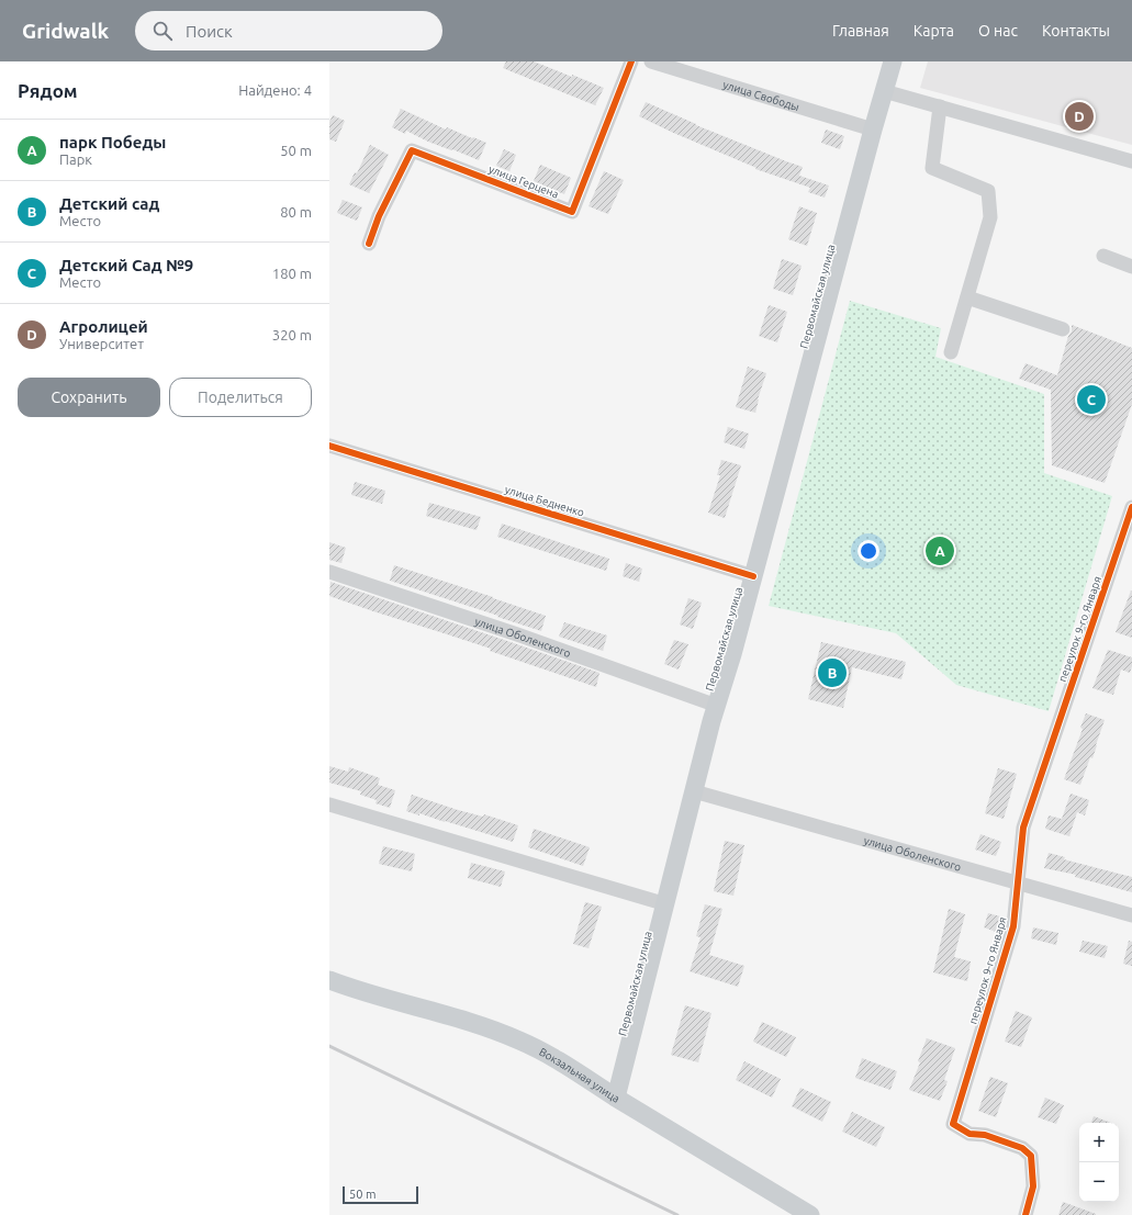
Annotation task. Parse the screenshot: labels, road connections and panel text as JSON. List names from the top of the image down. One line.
{"streets":{"main road":["Первомайская улица","Вокзальная улица"],"street":["улица Свободы","улица Герцена","улица Бедненко","переулок 9-го Января","улица Оболенского"]},"crossings":[["улица Свободы","Первомайская улица"],["Первомайская улица","улица Бедненко"],["Первомайская улица","улица Оболенского"],["Первомайская улица","Вокзальная улица"],["переулок 9-го Января","улица Оболенского"]],"scale_bar":"50 m","page":{"header":"Gridwalk","search":"Поиск","nav":["Главная","Карта","О нас","Контакты"],"heading":["Рядом","Найдено: 4"],"pins":["D","C","A","B"],"list":[{"mark":"A","name":"парк Победы","note":"Парк","value":"50 m"},{"mark":"B","name":"Детский сад","note":"Место","value":"80 m"},{"mark":"C","name":"Детский Сад №9","note":"Место","value":"180 m"},{"mark":"D","name":"Агролицей","note":"Университет","value":"320 m"}],"buttons":["Сохранить","Поделиться"],"map_buttons":["+","−"],"scale":"50 m"}}
